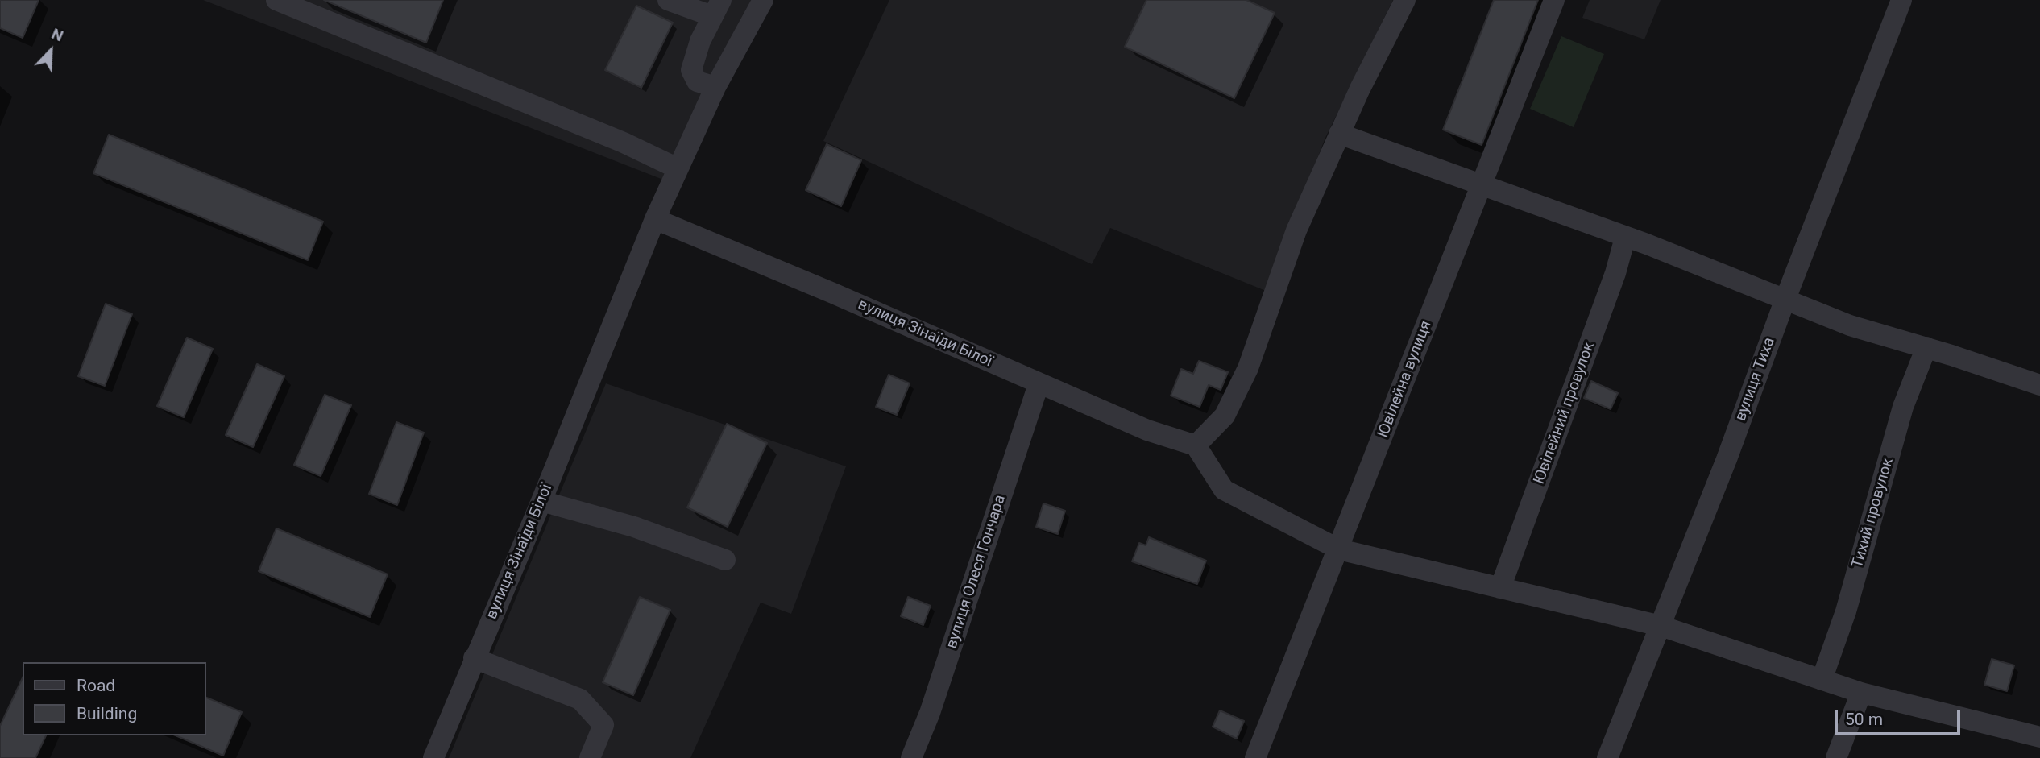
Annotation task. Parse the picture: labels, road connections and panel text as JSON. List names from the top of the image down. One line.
{"streets":{"street":["вулиця Зінаїди Білої","Ювілейна вулиця","вулиця Тиха","Ювілейний провулок","Тихий провулок","вулиця Олеся Гончара"]},"crossings":[["вулиця Зінаїди Білої","вулиця Олеся Гончара"]],"legend":["Road","Building"],"scale_bar":"50 m","north":"top right"}
